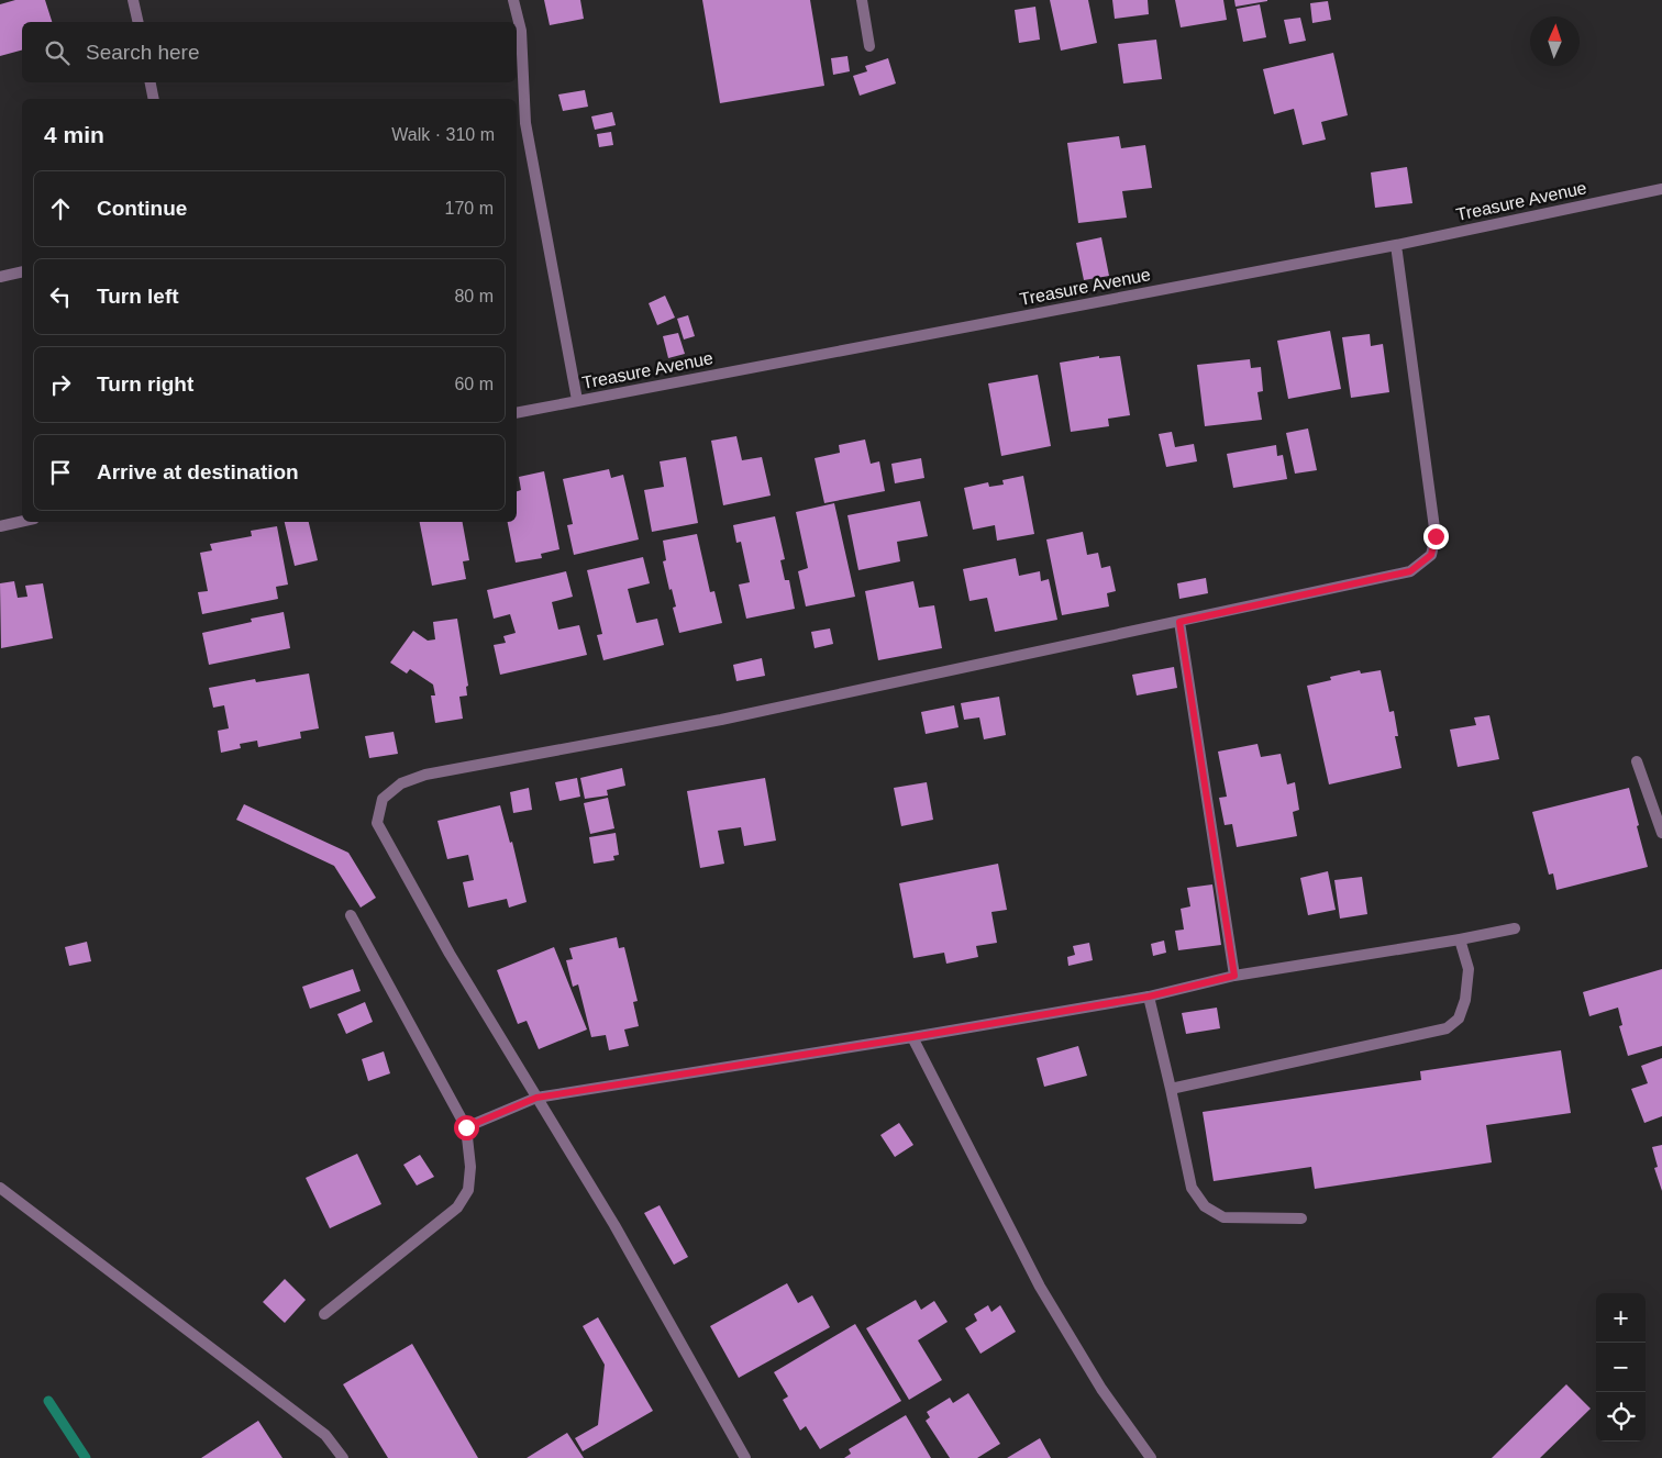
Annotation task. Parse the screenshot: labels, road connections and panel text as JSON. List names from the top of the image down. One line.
{"streets":{"street":["Treasure Avenue"]},"north":"top","page":{"search":"Search here","heading":["4 min","Walk · 310 m"],"list":[["Continue","170 m"],["Turn left","80 m"],["Turn right","60 m"],"Arrive at destination"],"map_buttons":["+","−"]}}
